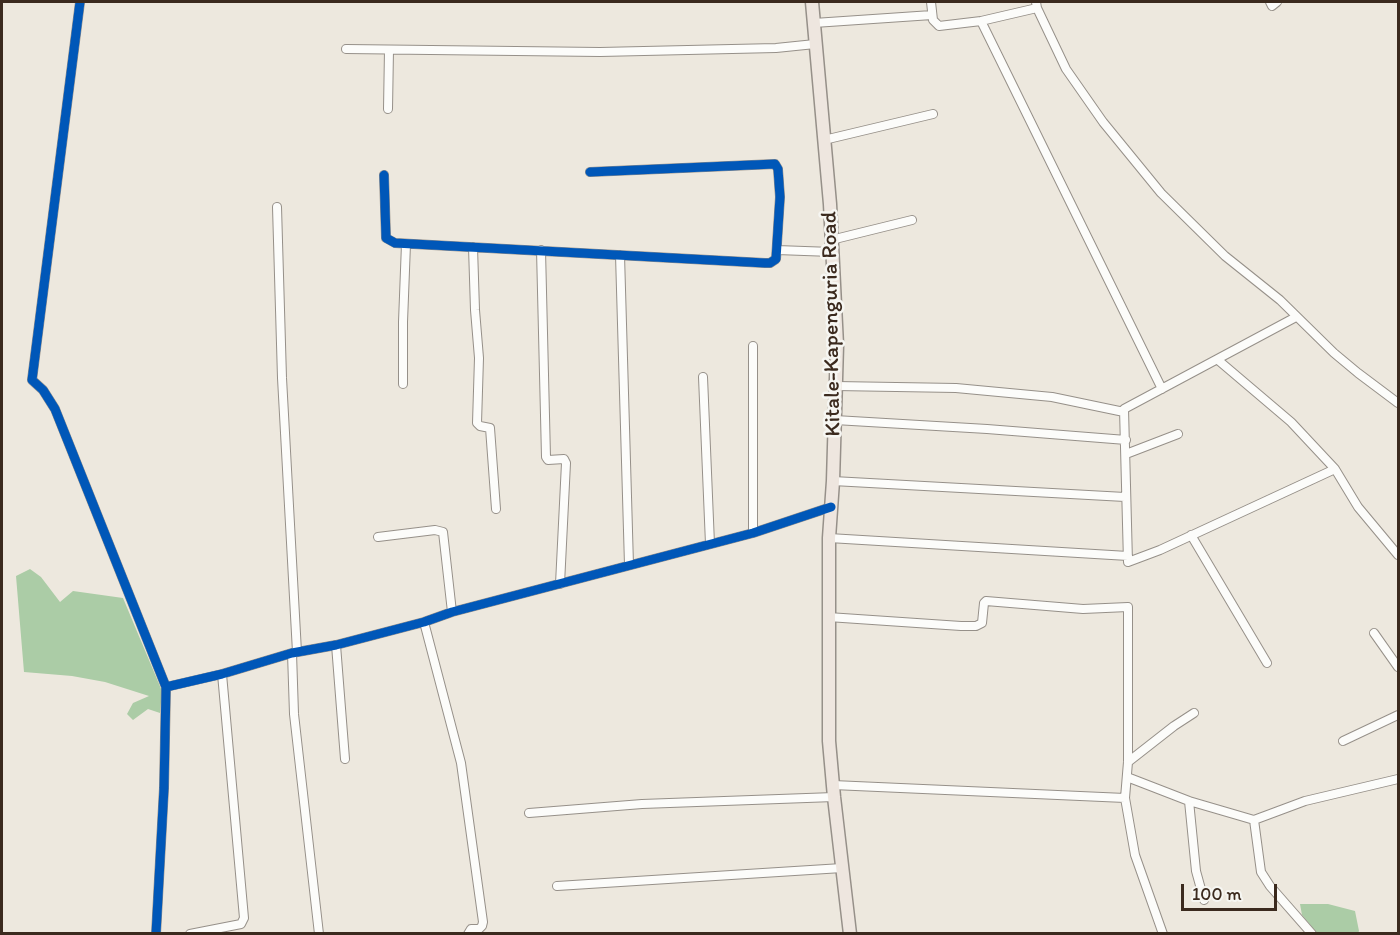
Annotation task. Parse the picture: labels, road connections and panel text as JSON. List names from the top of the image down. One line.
{"streets":{"highway":["Kitale-Kapenguria Road"]},"scale_bar":"100 m"}
